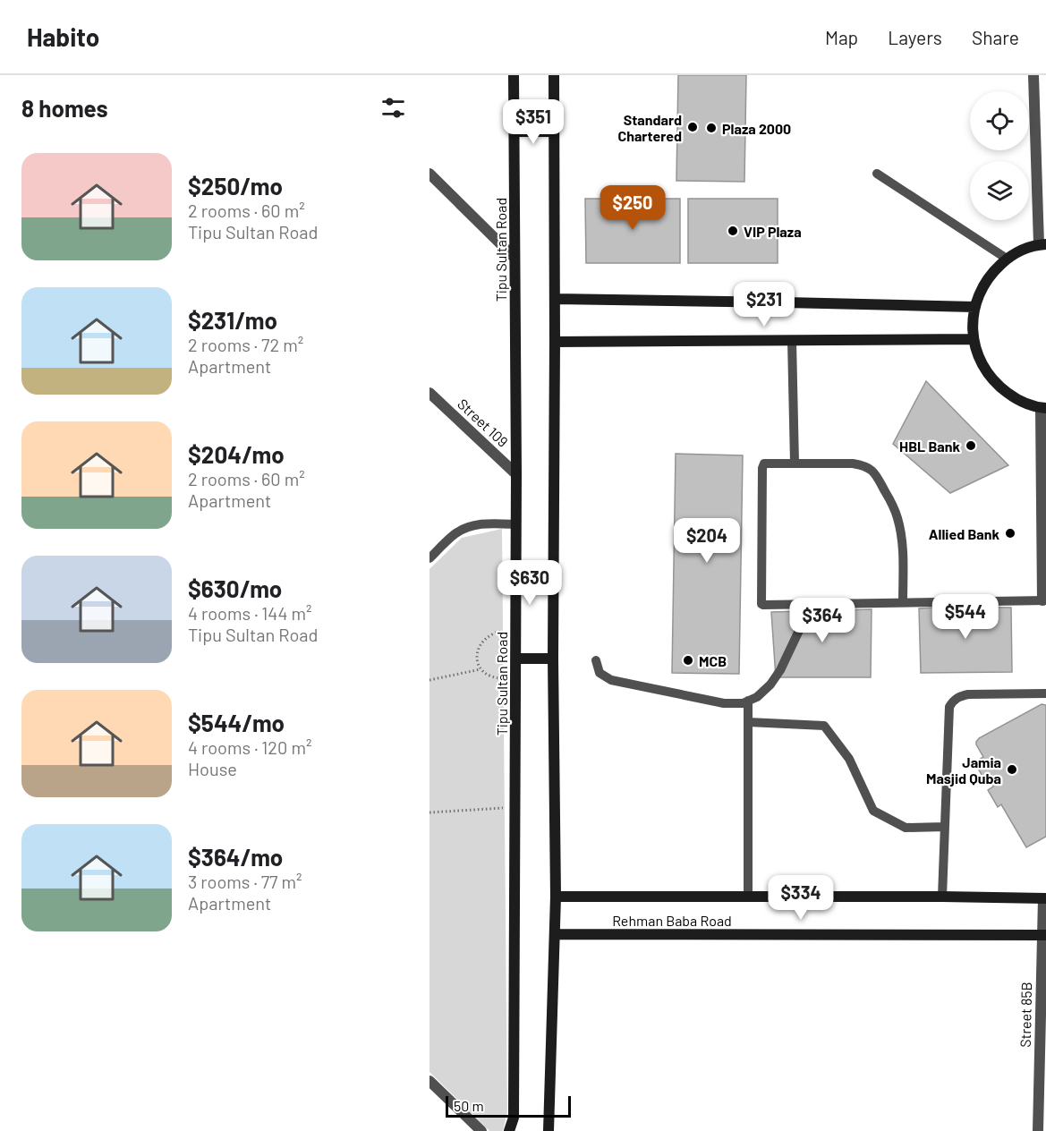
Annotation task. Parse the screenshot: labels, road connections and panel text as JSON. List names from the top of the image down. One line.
{"streets":{"street":["Tipu Sultan Road","Street 109","Rehman Baba Road","Street 85B"]},"crossings":[["Tipu Sultan Road","Street 109"],["Rehman Baba Road","Street 85B"]],"places":["Standard Chartered","Plaza 2000","VIP Plaza","HBL Bank","Allied Bank","MCB","Jamia Masjid Quba"],"scale_bar":"50 m","page":{"header":"Habito","nav":["Map","Layers","Share"],"heading":"8 homes","price":["$351","$250","$231","$204","$630","$544","$364","$334"],"list":[{"name":"$250/mo","note":"2 rooms · 60 m² · Tipu Sultan Road"},{"name":"$231/mo","note":"2 rooms · 72 m² · Apartment"},{"name":"$204/mo","note":"2 rooms · 60 m² · Apartment"},{"name":"$630/mo","note":"4 rooms · 144 m² · Tipu Sultan Road"},{"name":"$544/mo","note":"4 rooms · 120 m² · House"},{"name":"$364/mo","note":"3 rooms · 77 m² · Apartment"}],"scale":"50 m"}}
